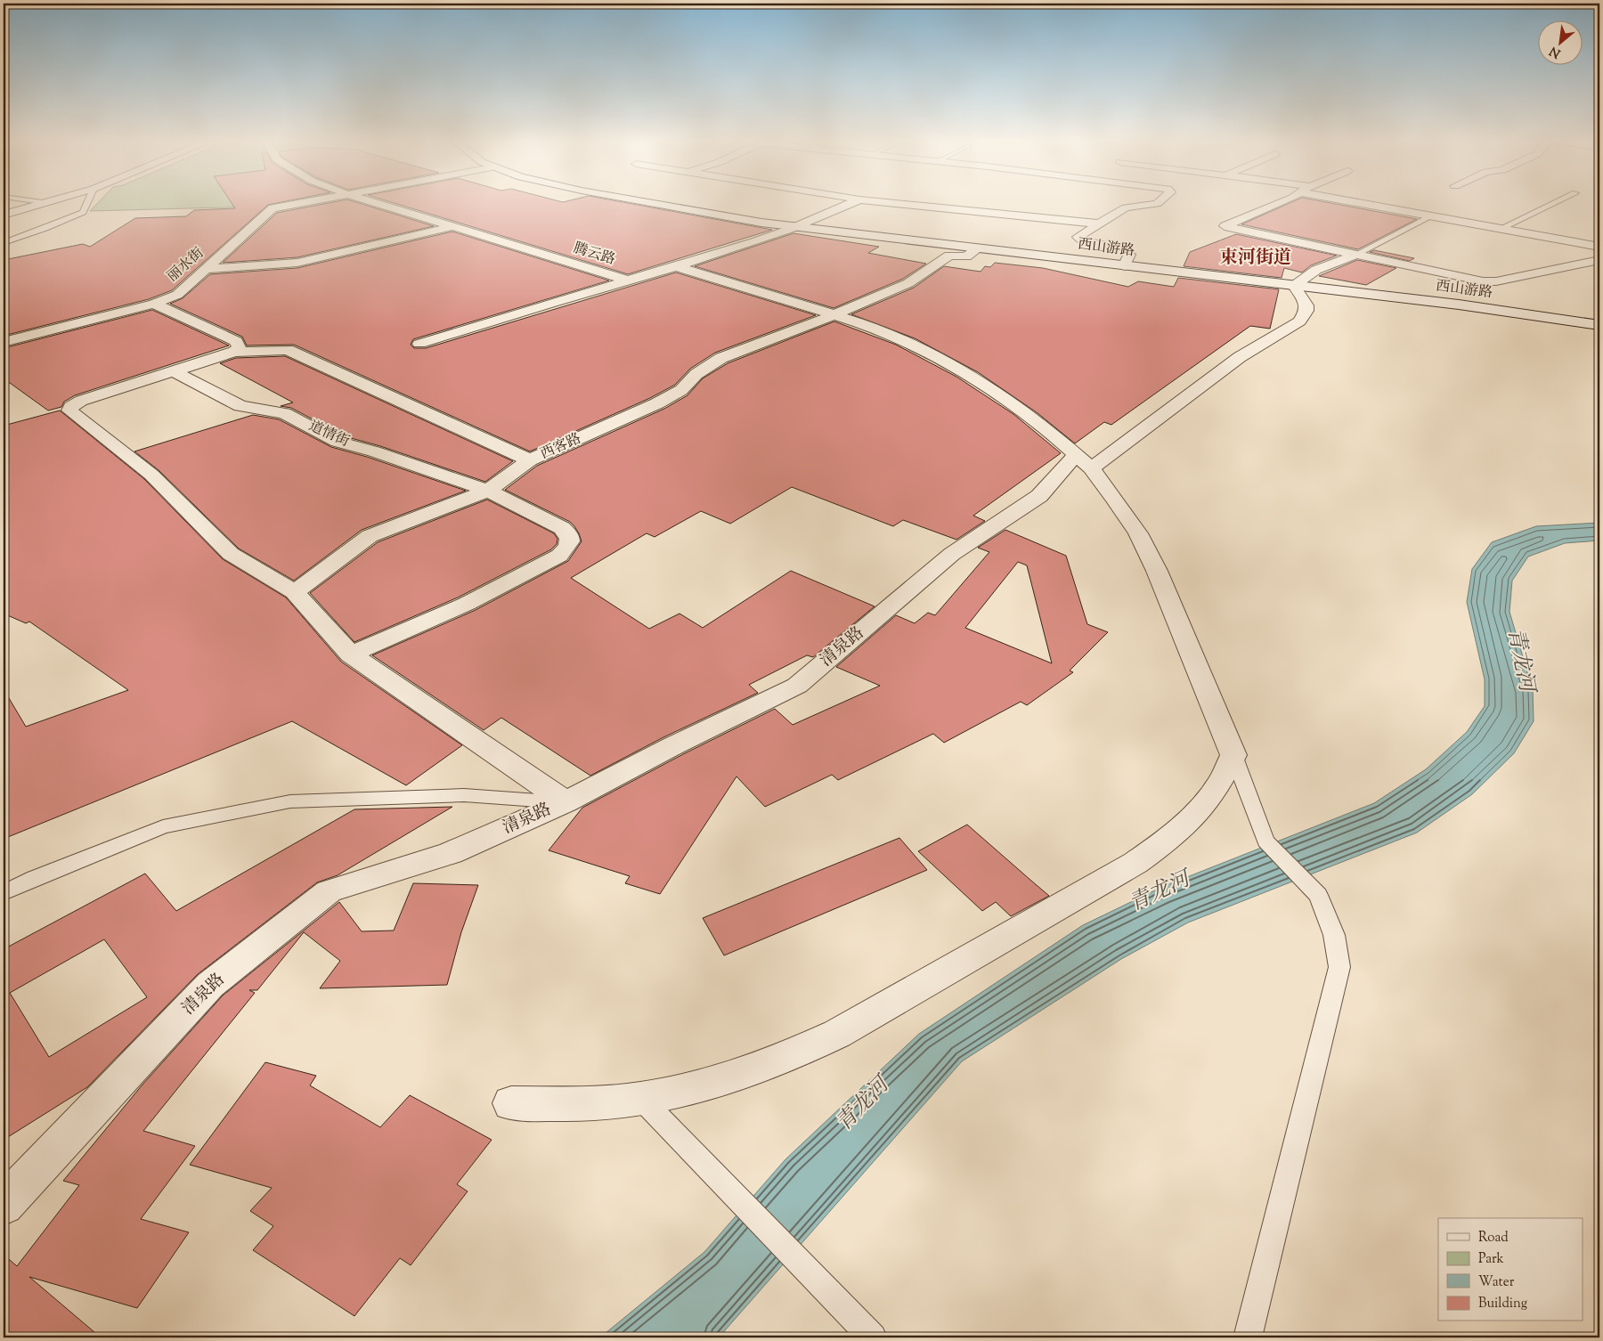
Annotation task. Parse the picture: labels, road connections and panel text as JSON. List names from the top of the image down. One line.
{"streets":{"street":["西山游路","腾云路","丽水街","道情街","西客路","清泉路"]},"crossings":[["西山游路","西客路"],["西山游路","清泉路"],["道情街","西客路"]],"districts":["束河街道"],"water":["青龙河"],"legend":["Road","Park","Water","Building"],"north":"bottom left"}
